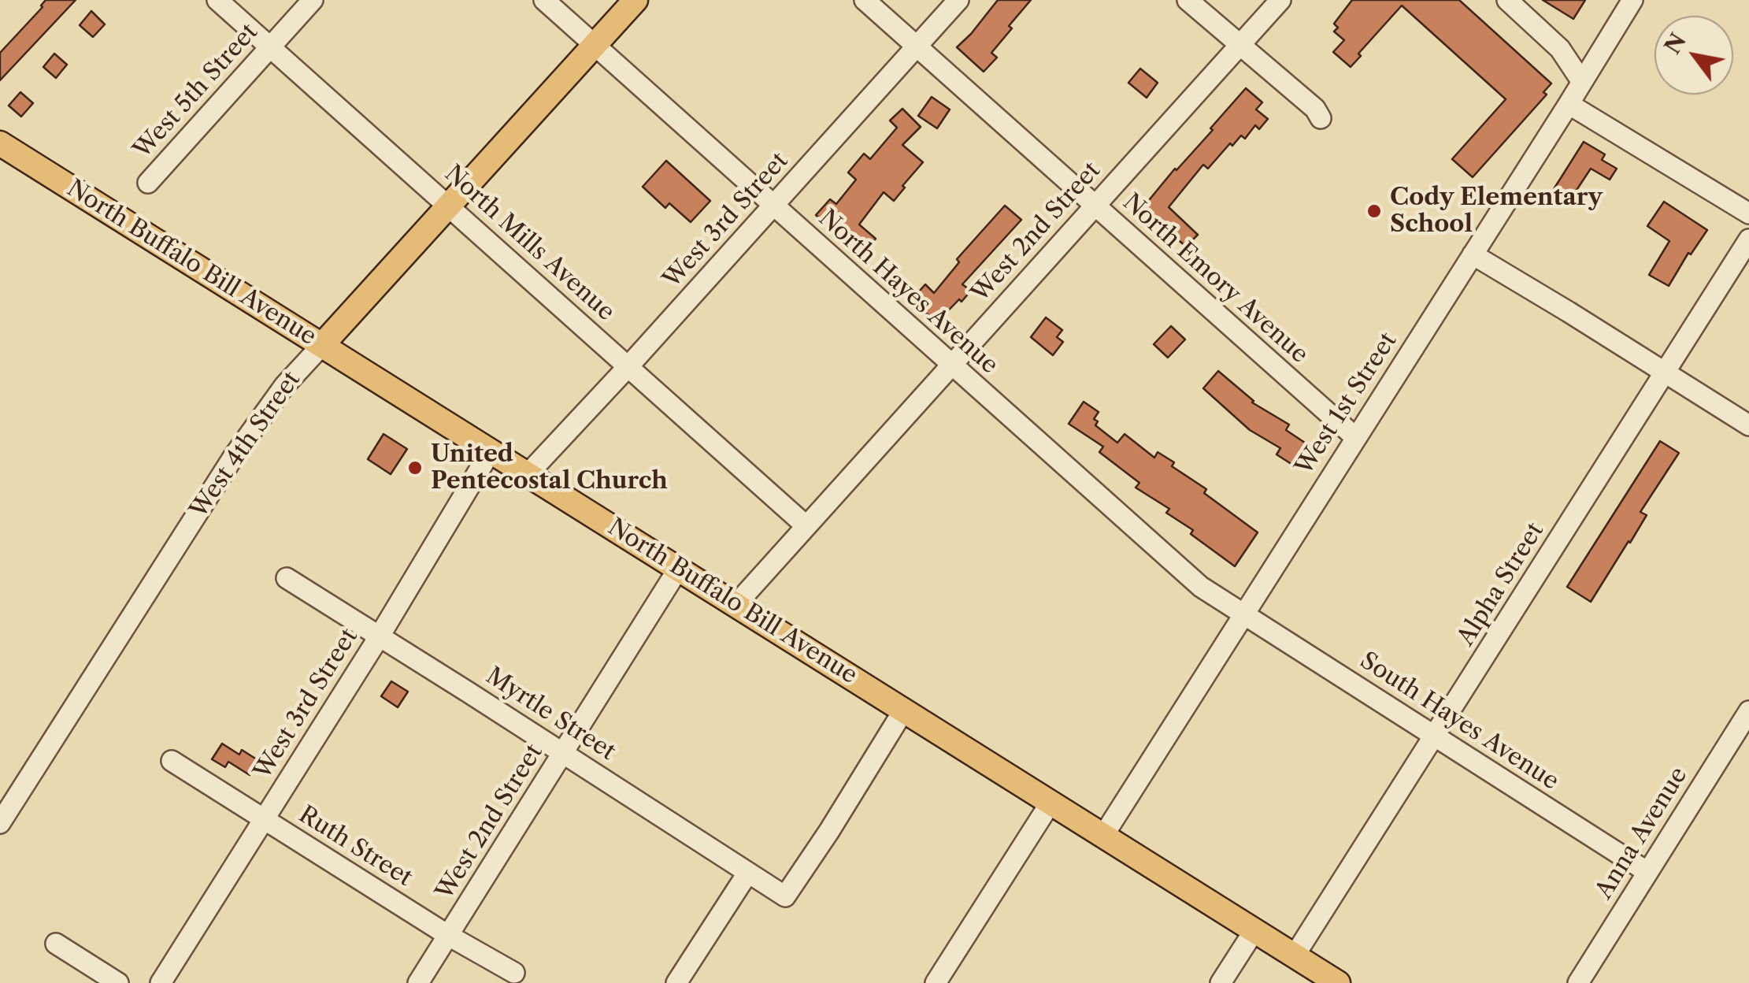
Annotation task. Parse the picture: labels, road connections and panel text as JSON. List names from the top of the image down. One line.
{"streets":{"main road":["North Buffalo Bill Avenue","West 4th Street"],"street":["West 5th Street","West 3rd Street","West 2nd Street","North Mills Avenue","North Emory Avenue","North Hayes Avenue","West 1st Street","Alpha Street","Myrtle Street","South Hayes Avenue","Anna Avenue","Ruth Street"]},"crossings":[["West 5th Street","North Mills Avenue"],["West 3rd Street","North Mills Avenue"],["West 3rd Street","North Buffalo Bill Avenue"],["West 3rd Street","North Emory Avenue"],["West 3rd Street","North Hayes Avenue"],["West 3rd Street","Myrtle Street"],["West 3rd Street","Ruth Street"],["West 2nd Street","North Mills Avenue"],["West 2nd Street","North Buffalo Bill Avenue"],["West 2nd Street","North Emory Avenue"],["West 2nd Street","North Hayes Avenue"],["West 2nd Street","Myrtle Street"],["West 2nd Street","Ruth Street"],["North Mills Avenue","West 4th Street"],["North Buffalo Bill Avenue","West 1st Street"],["North Buffalo Bill Avenue","West 4th Street"],["North Buffalo Bill Avenue","Alpha Street"],["North Buffalo Bill Avenue","Myrtle Street"],["North Emory Avenue","West 1st Street"],["North Hayes Avenue","West 1st Street"],["North Hayes Avenue","West 4th Street"],["North Hayes Avenue","South Hayes Avenue"],["West 1st Street","South Hayes Avenue"],["Alpha Street","South Hayes Avenue"],["South Hayes Avenue","Anna Avenue"]],"places":["Cody Elementary School","United Pentecostal Church"],"north":"top left"}
